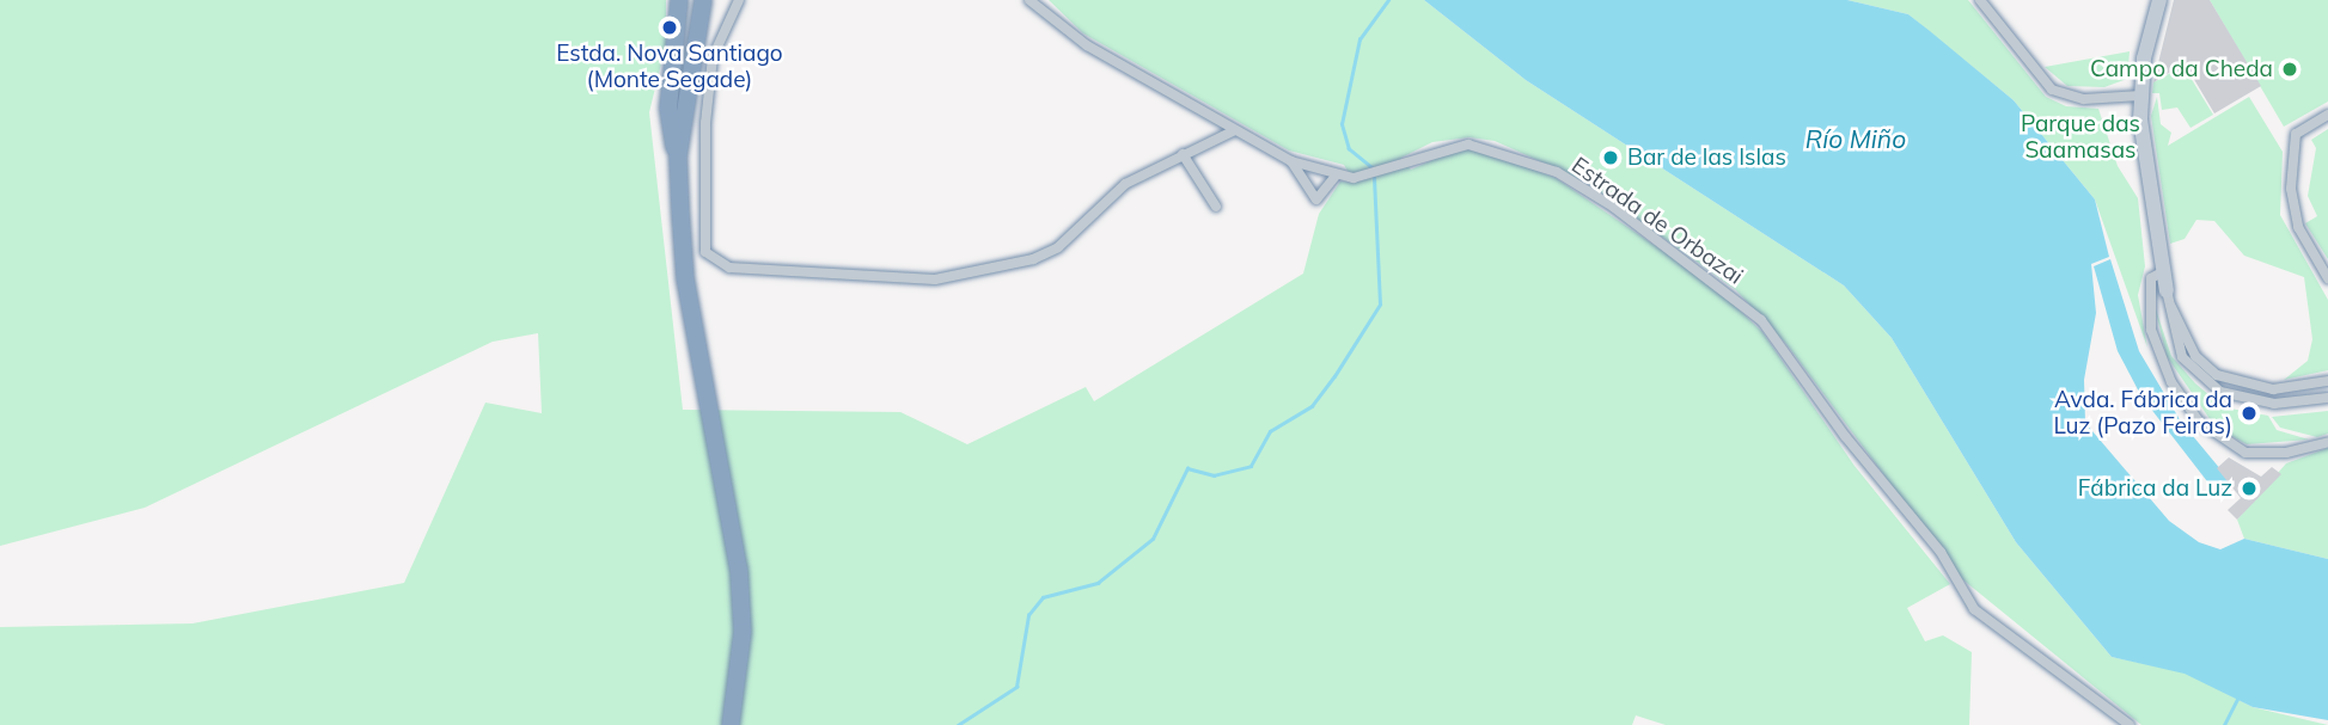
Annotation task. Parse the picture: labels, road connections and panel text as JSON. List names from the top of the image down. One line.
{"streets":{"street":["Estrada de Orbazai"]},"water":["Río Miño"],"parks":["Parque das Saamasas"],"places":["Estda. Nova Santiago (Monte Segade)","Campo da Cheda","Bar de las Islas","Avda. Fábrica da Luz (Pazo Feiras)","Fábrica da Luz"]}
